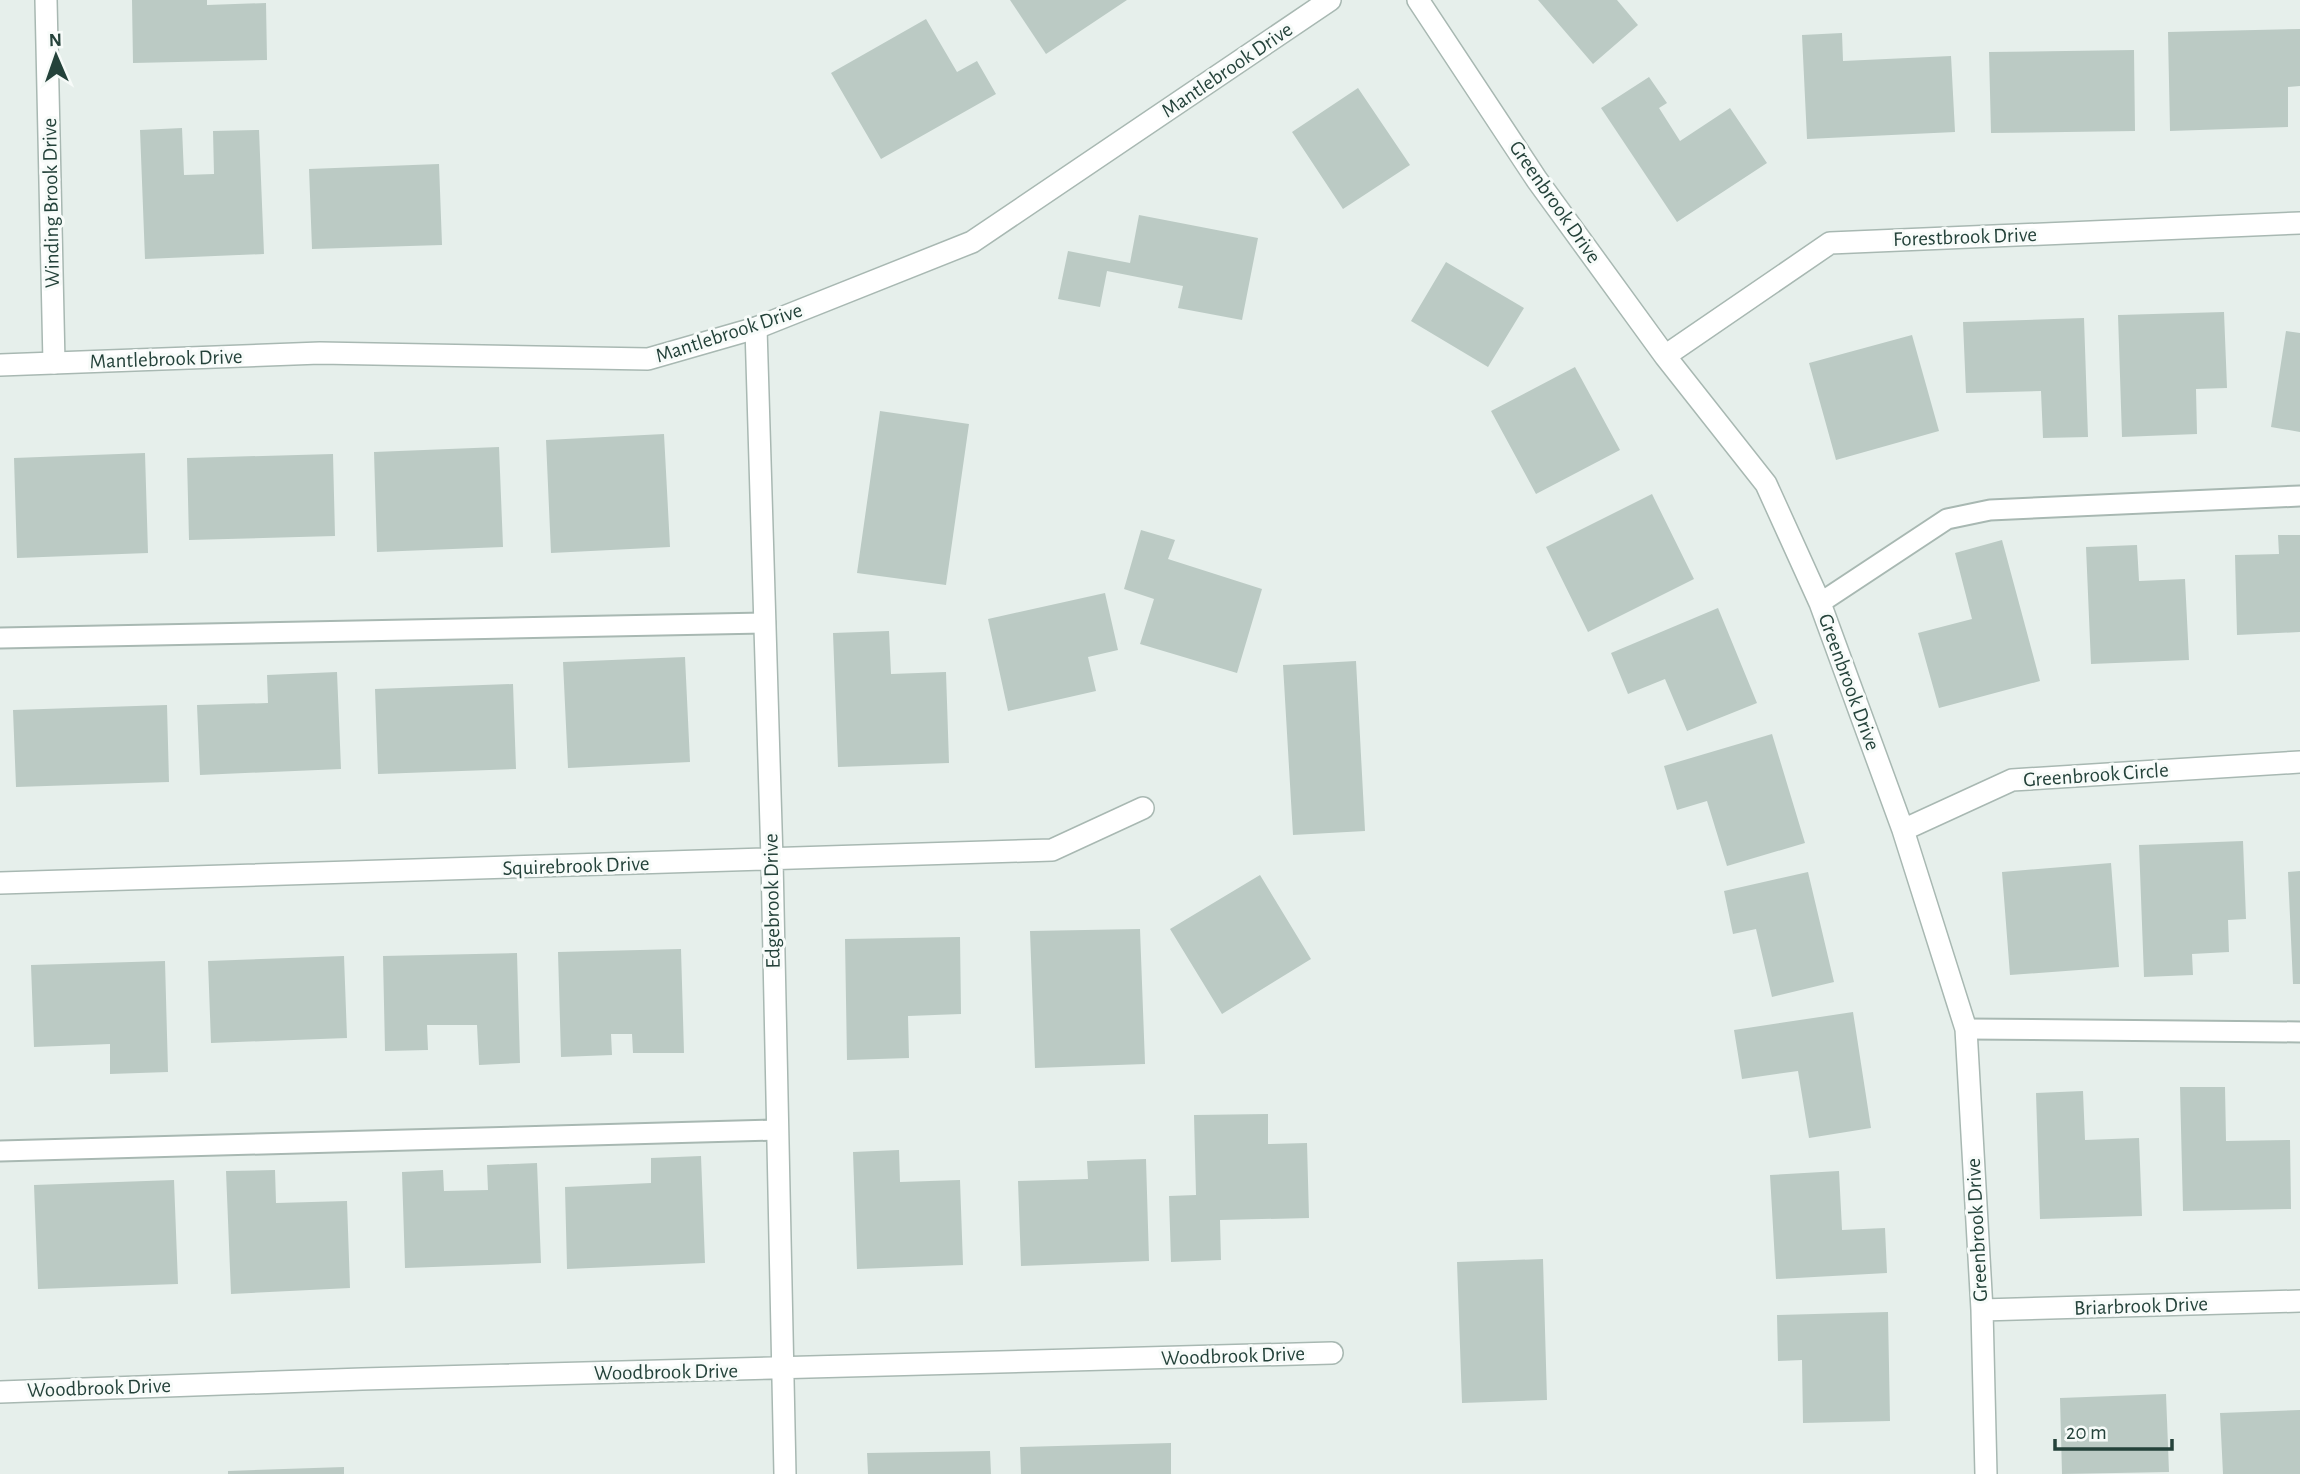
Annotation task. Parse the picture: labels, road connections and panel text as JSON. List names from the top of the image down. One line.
{"streets":{"street":["Mantlebrook Drive","Greenbrook Drive","Winding Brook Drive","Forestbrook Drive","Greenbrook Circle","Squirebrook Drive","Edgebrook Drive","Briarbrook Drive","Woodbrook Drive"]},"crossings":[["Mantlebrook Drive","Winding Brook Drive"],["Mantlebrook Drive","Edgebrook Drive"],["Greenbrook Drive","Forestbrook Drive"],["Greenbrook Drive","Greenbrook Circle"],["Greenbrook Drive","Briarbrook Drive"],["Squirebrook Drive","Edgebrook Drive"],["Edgebrook Drive","Woodbrook Drive"]],"scale_bar":"20 m","north":"top"}
